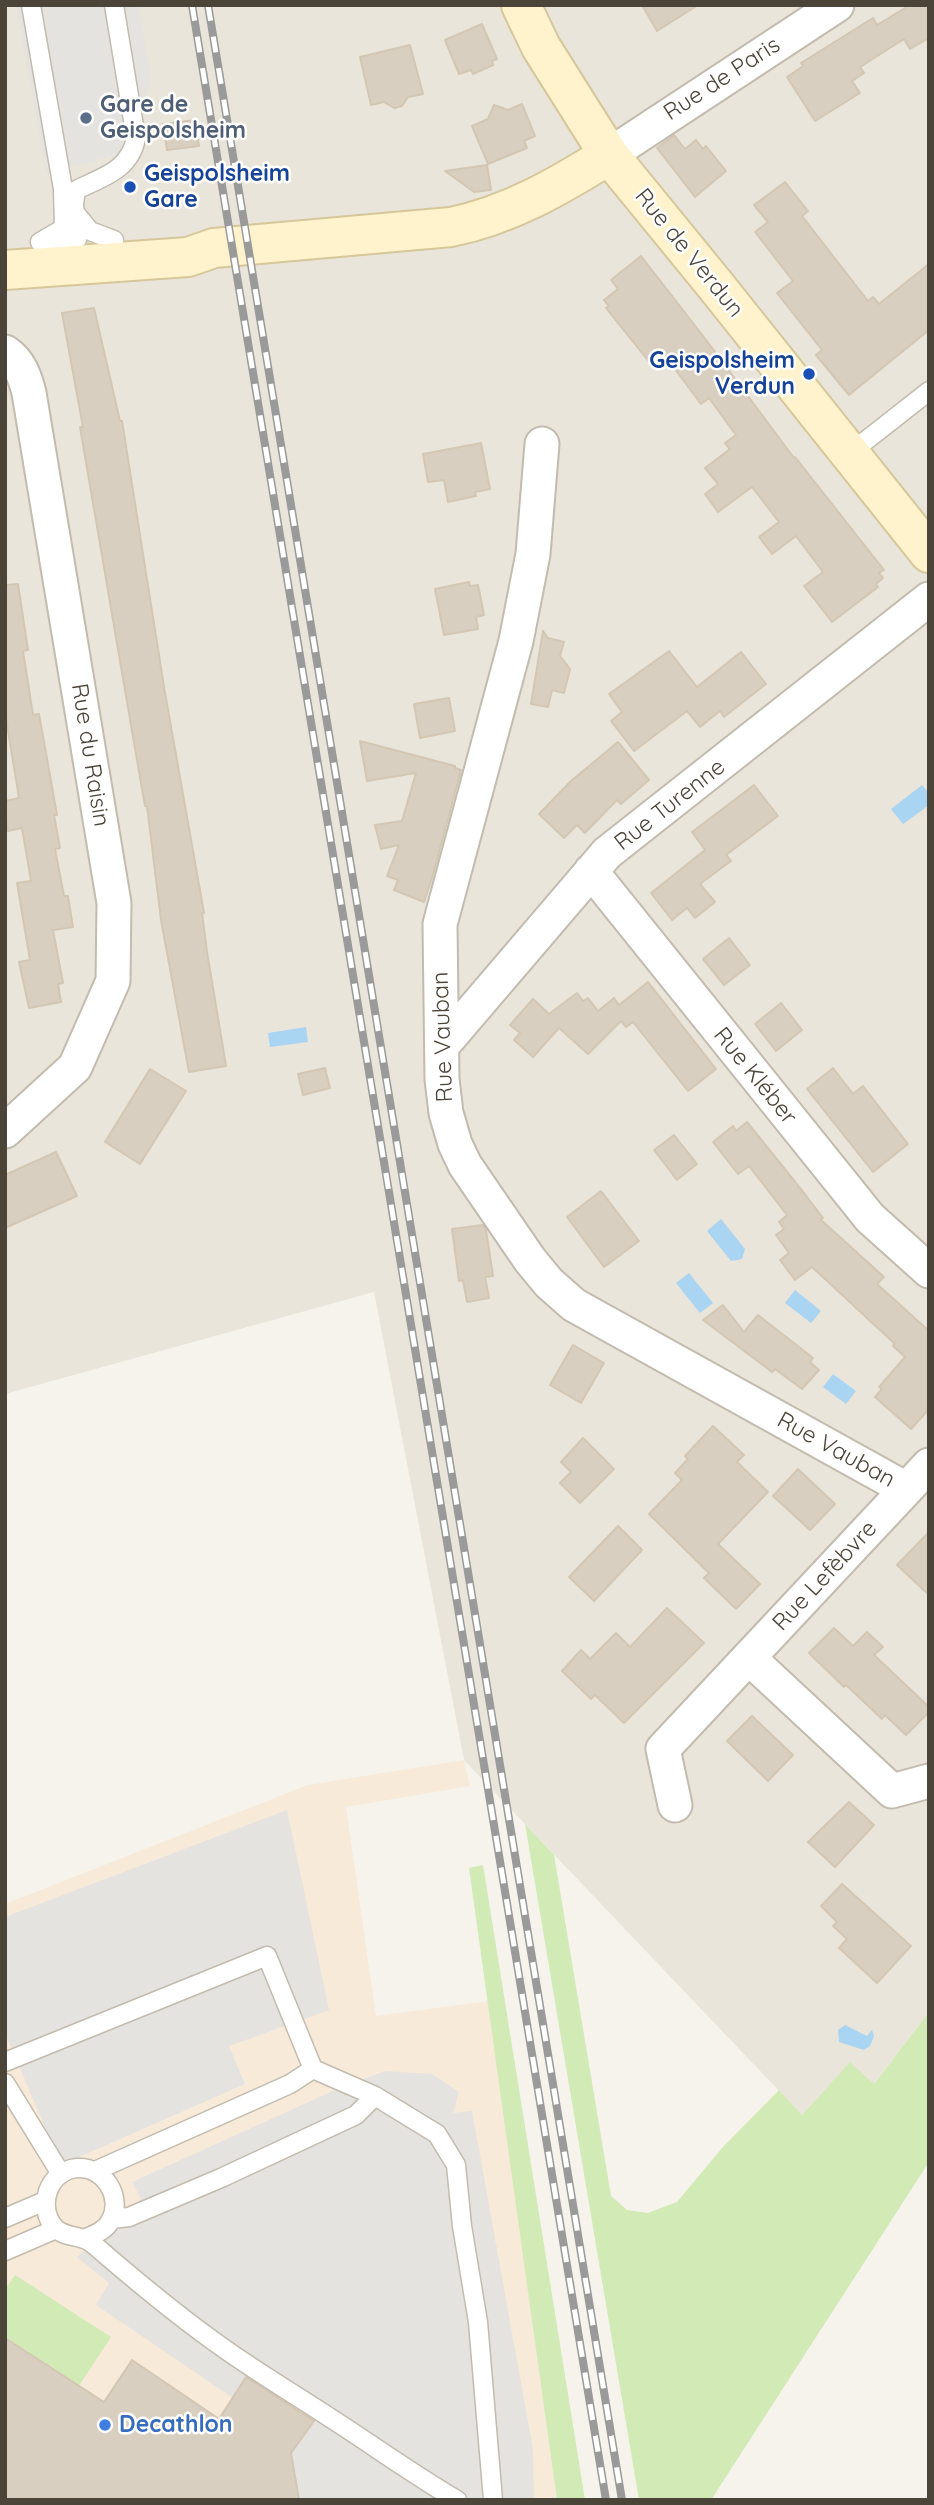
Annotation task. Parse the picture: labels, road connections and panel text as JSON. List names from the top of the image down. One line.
{"streets":{"main road":["Rue de Verdun"],"street":["Rue de Paris","Rue du Raisin","Rue Turenne","Rue Vauban","Rue Kléber","Rue Lefèbvre"]},"crossings":[["Rue de Paris","Rue de Verdun"],["Rue Turenne","Rue Vauban"],["Rue Turenne","Rue Kléber"],["Rue Vauban","Rue Lefèbvre"]],"places":["Gare de Geispolsheim","Geispolsheim Gare","Geispolsheim Verdun","Decathlon"]}
